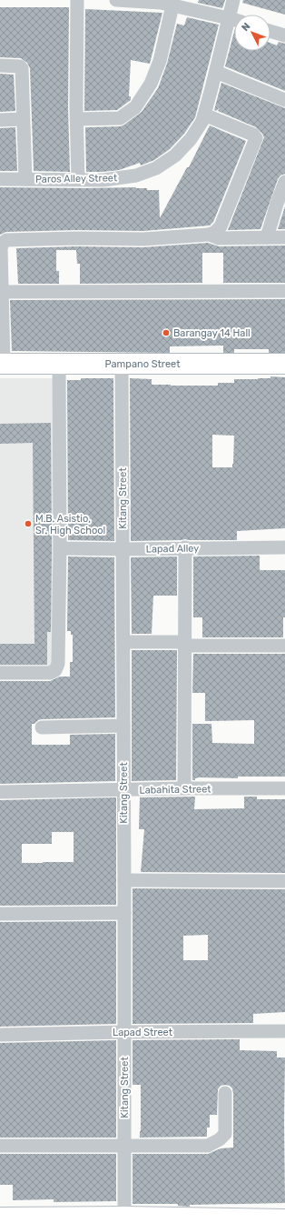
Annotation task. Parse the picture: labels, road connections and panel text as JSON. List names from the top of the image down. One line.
{"streets":{"main road":["Pampano Street"],"street":["Paros Alley Street","Kitang Street","Lapad Alley","Labahita Street","Lapad Street"]},"crossings":[["Pampano Street","Kitang Street"],["Kitang Street","Lapad Alley"],["Kitang Street","Labahita Street"],["Kitang Street","Lapad Street"]],"places":["Barangay 14 Hall","M.B. Asistio, Sr. High School"],"north":"top left"}
